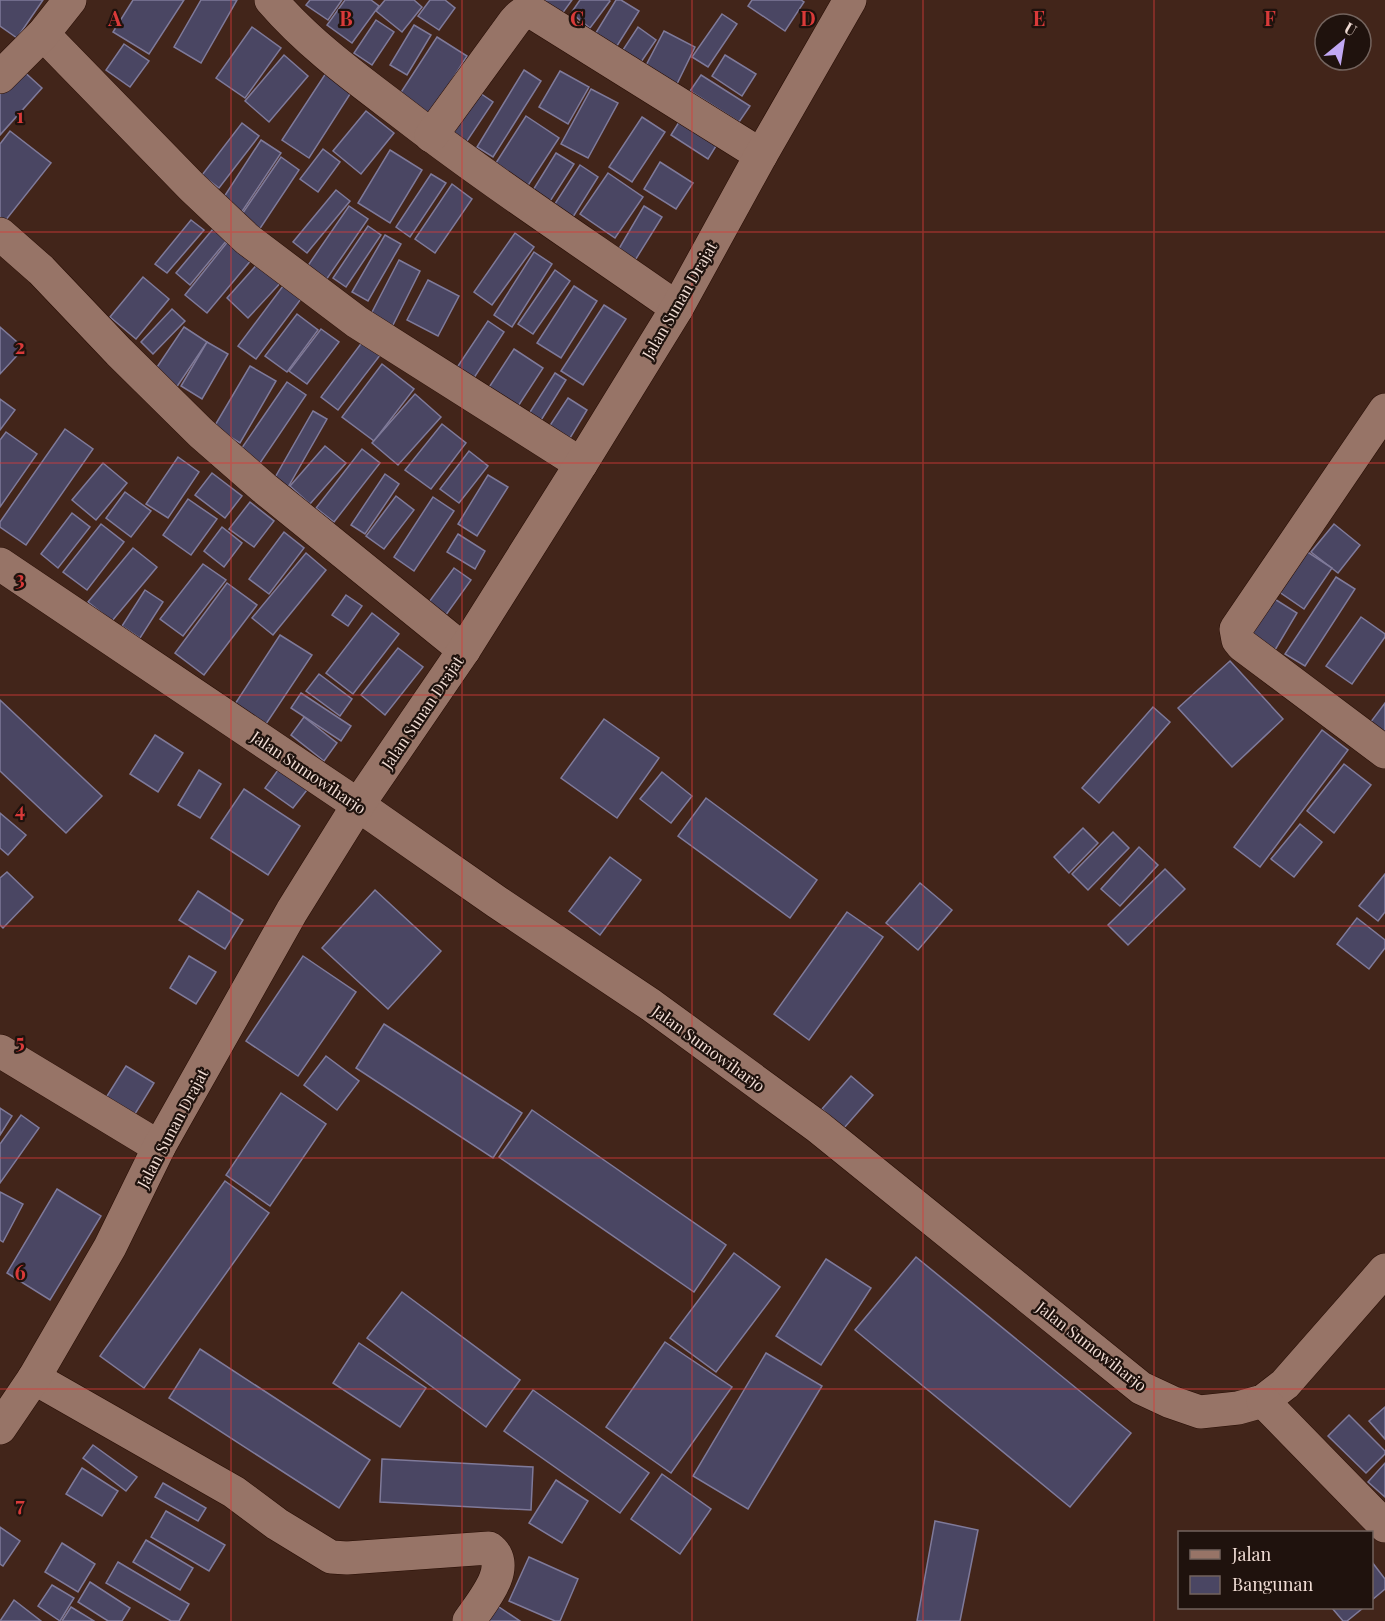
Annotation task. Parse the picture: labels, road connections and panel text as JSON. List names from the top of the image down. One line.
{"streets":{"street":["Jalan Sunan Drajat","Jalan Sumowiharjo"]},"crossings":[["Jalan Sunan Drajat","Jalan Sumowiharjo"]],"legend":["Jalan","Bangunan"],"north":"top right","grid":{"columns":["A","B","C","D","E","F"],"rows":["1","2","3","4","5","6","7"]}}
